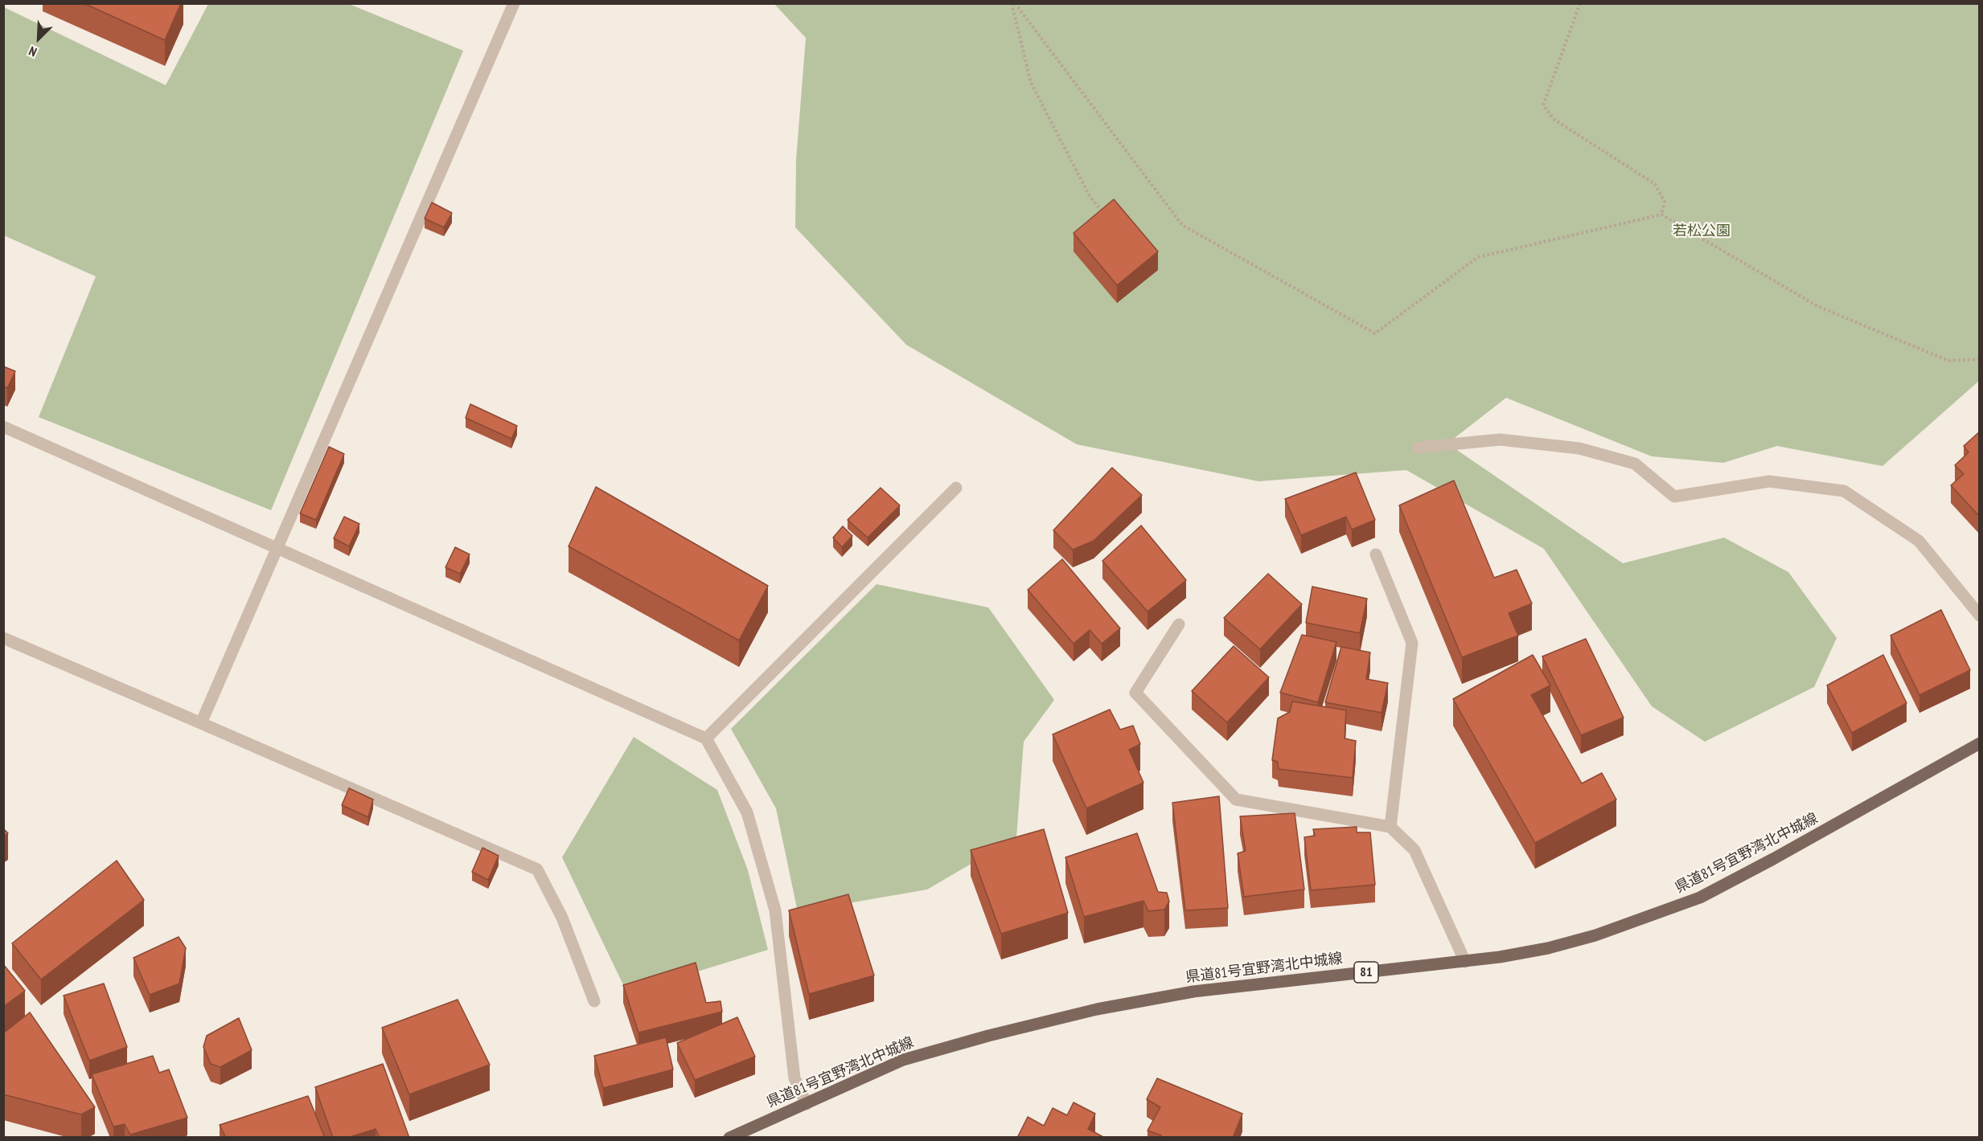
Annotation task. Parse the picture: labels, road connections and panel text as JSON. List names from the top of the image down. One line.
{"streets":{"main road":["県道81号宜野湾北中城線","81"]},"parks":["若松公園"],"north":"bottom left"}
